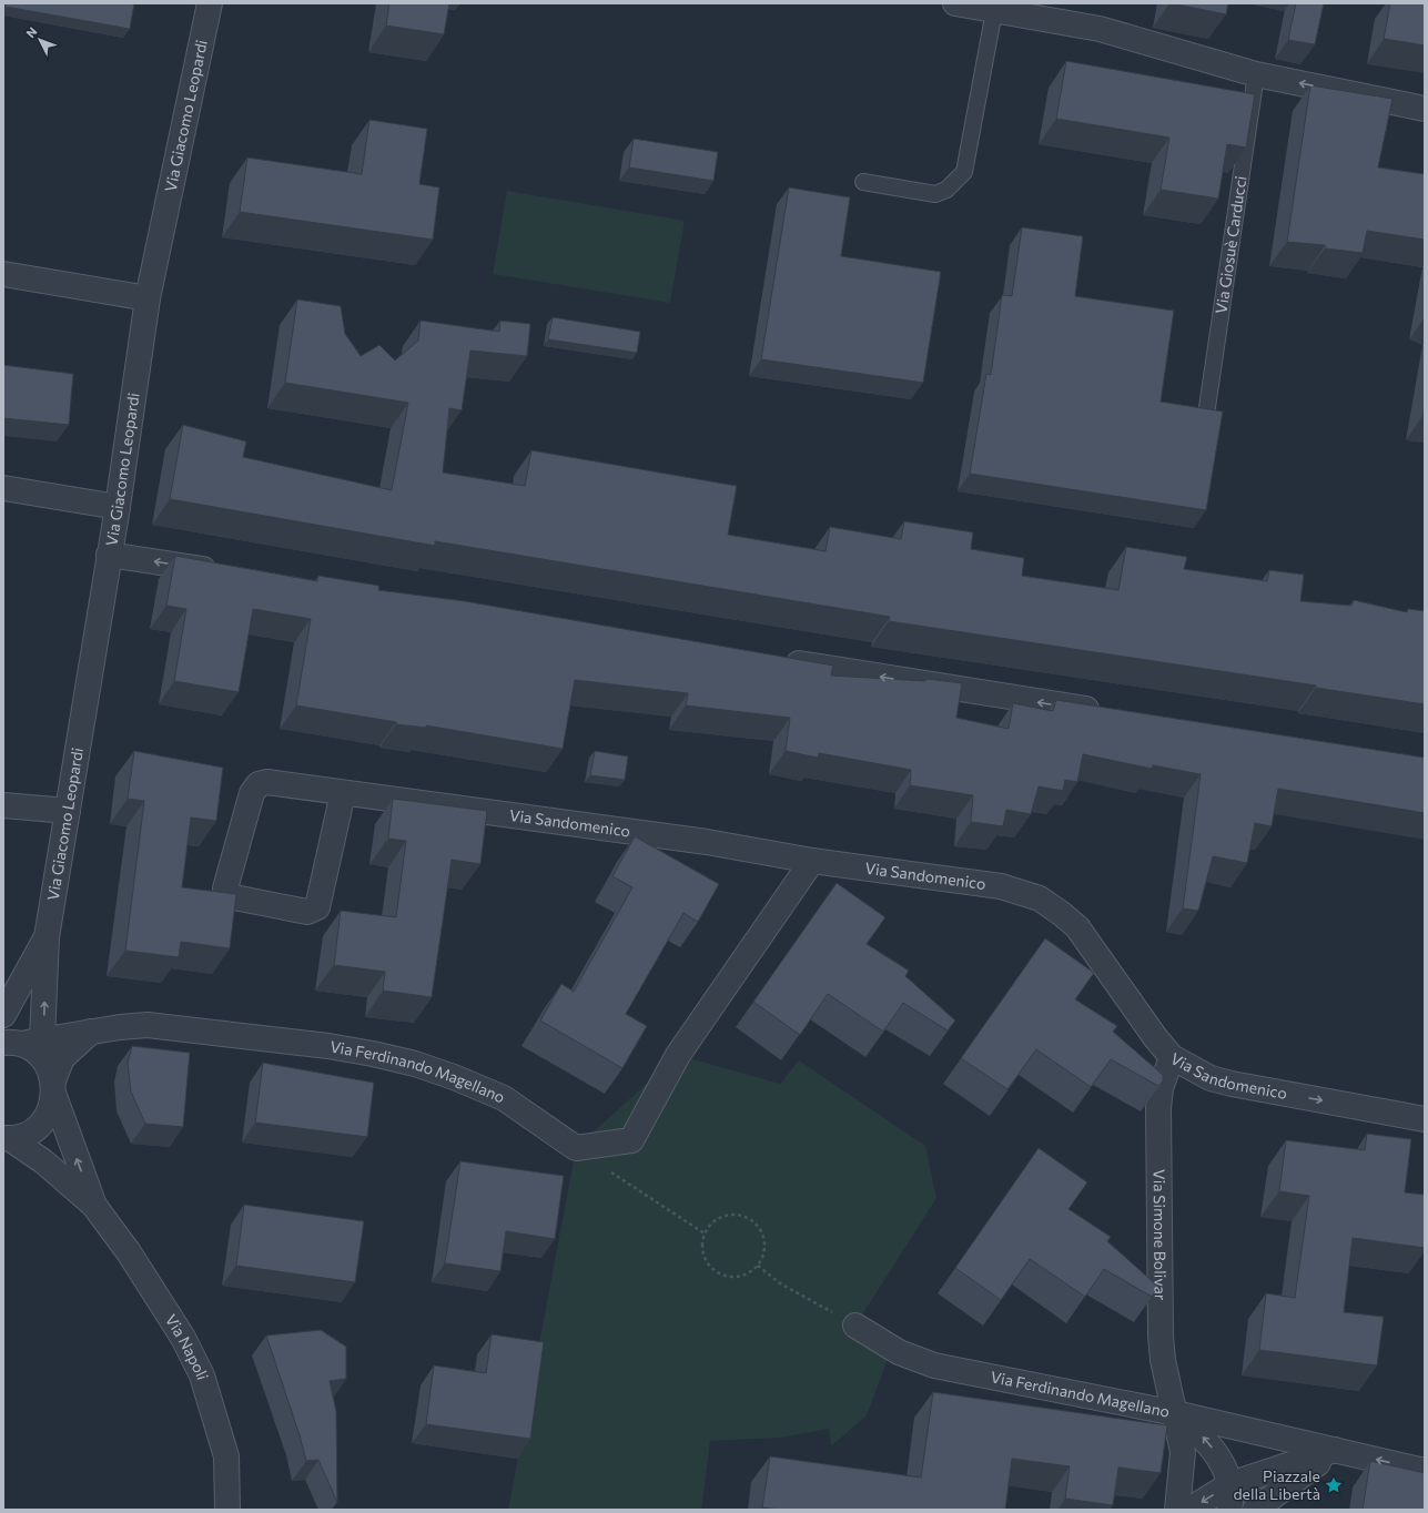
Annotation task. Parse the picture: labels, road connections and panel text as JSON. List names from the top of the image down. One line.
{"streets":{"street":["Via Giacomo Leopardi","Via Sandomenico","Via Ferdinando Magellano","Via Simone Bolivar","Via Napoli"],"lane":["Via Giosuè Carducci"]},"crossings":[["Via Giacomo Leopardi","Via Ferdinando Magellano"],["Via Sandomenico","Via Simone Bolivar"],["Via Ferdinando Magellano","Via Simone Bolivar"]],"places":{"place":["Piazzale della Libertà"]},"north":"top left"}
